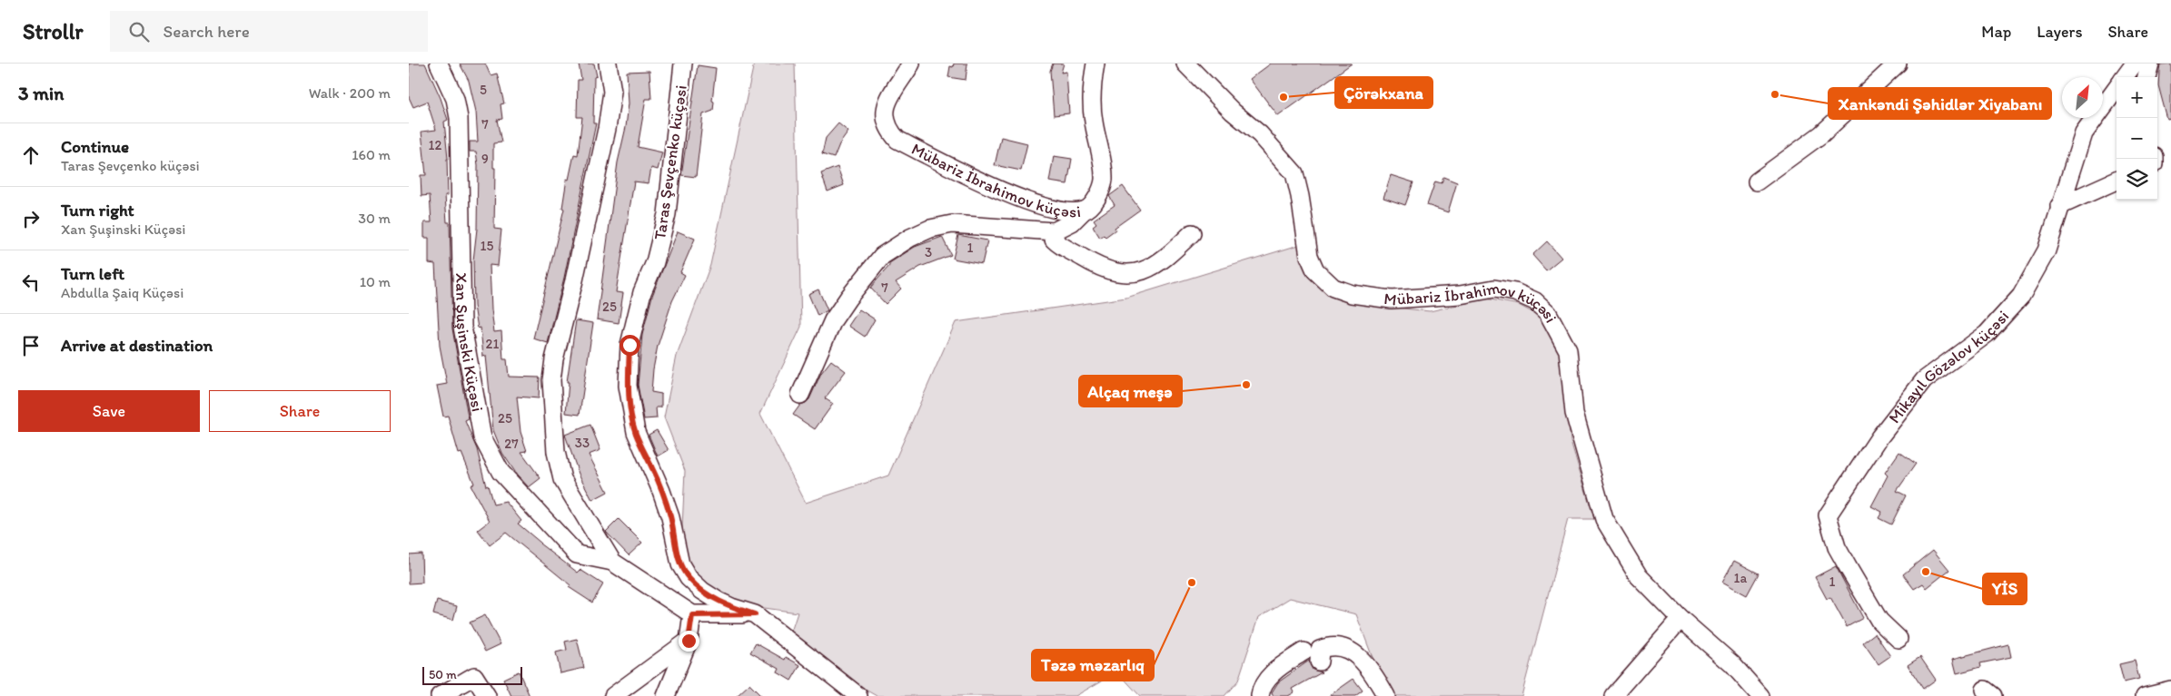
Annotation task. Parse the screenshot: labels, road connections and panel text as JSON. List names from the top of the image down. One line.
{"streets":{"street":["Taras Şevçenko küçəsi","Mübariz İbrahimov küçəsi","Xan Şuşinski Küçəsi","Mikayıl Gözəlov küçəsi"]},"places":["Xankəndi Şəhidlər Xiyabanı","Çörəkxana","Alçaq meşə","YİS","Təzə məzarlıq"],"house_numbers":["5","7","12","9","15","1","3","7","25","21","25","33","27","1a","1"],"scale_bar":"50 m","north":"top right","page":{"header":"Strollr","search":"Search here","nav":["Map","Layers","Share"],"heading":["3 min","Walk · 200 m"],"map_buttons":["+","−"],"list":[["Continue","Taras Şevçenko küçəsi","160 m"],["Turn right","Xan Şuşinski Küçəsi","30 m"],["Turn left","Abdulla Şaiq Küçəsi","10 m"],"Arrive at destination"],"buttons":["Save","Share"],"scale":"50 m"}}
